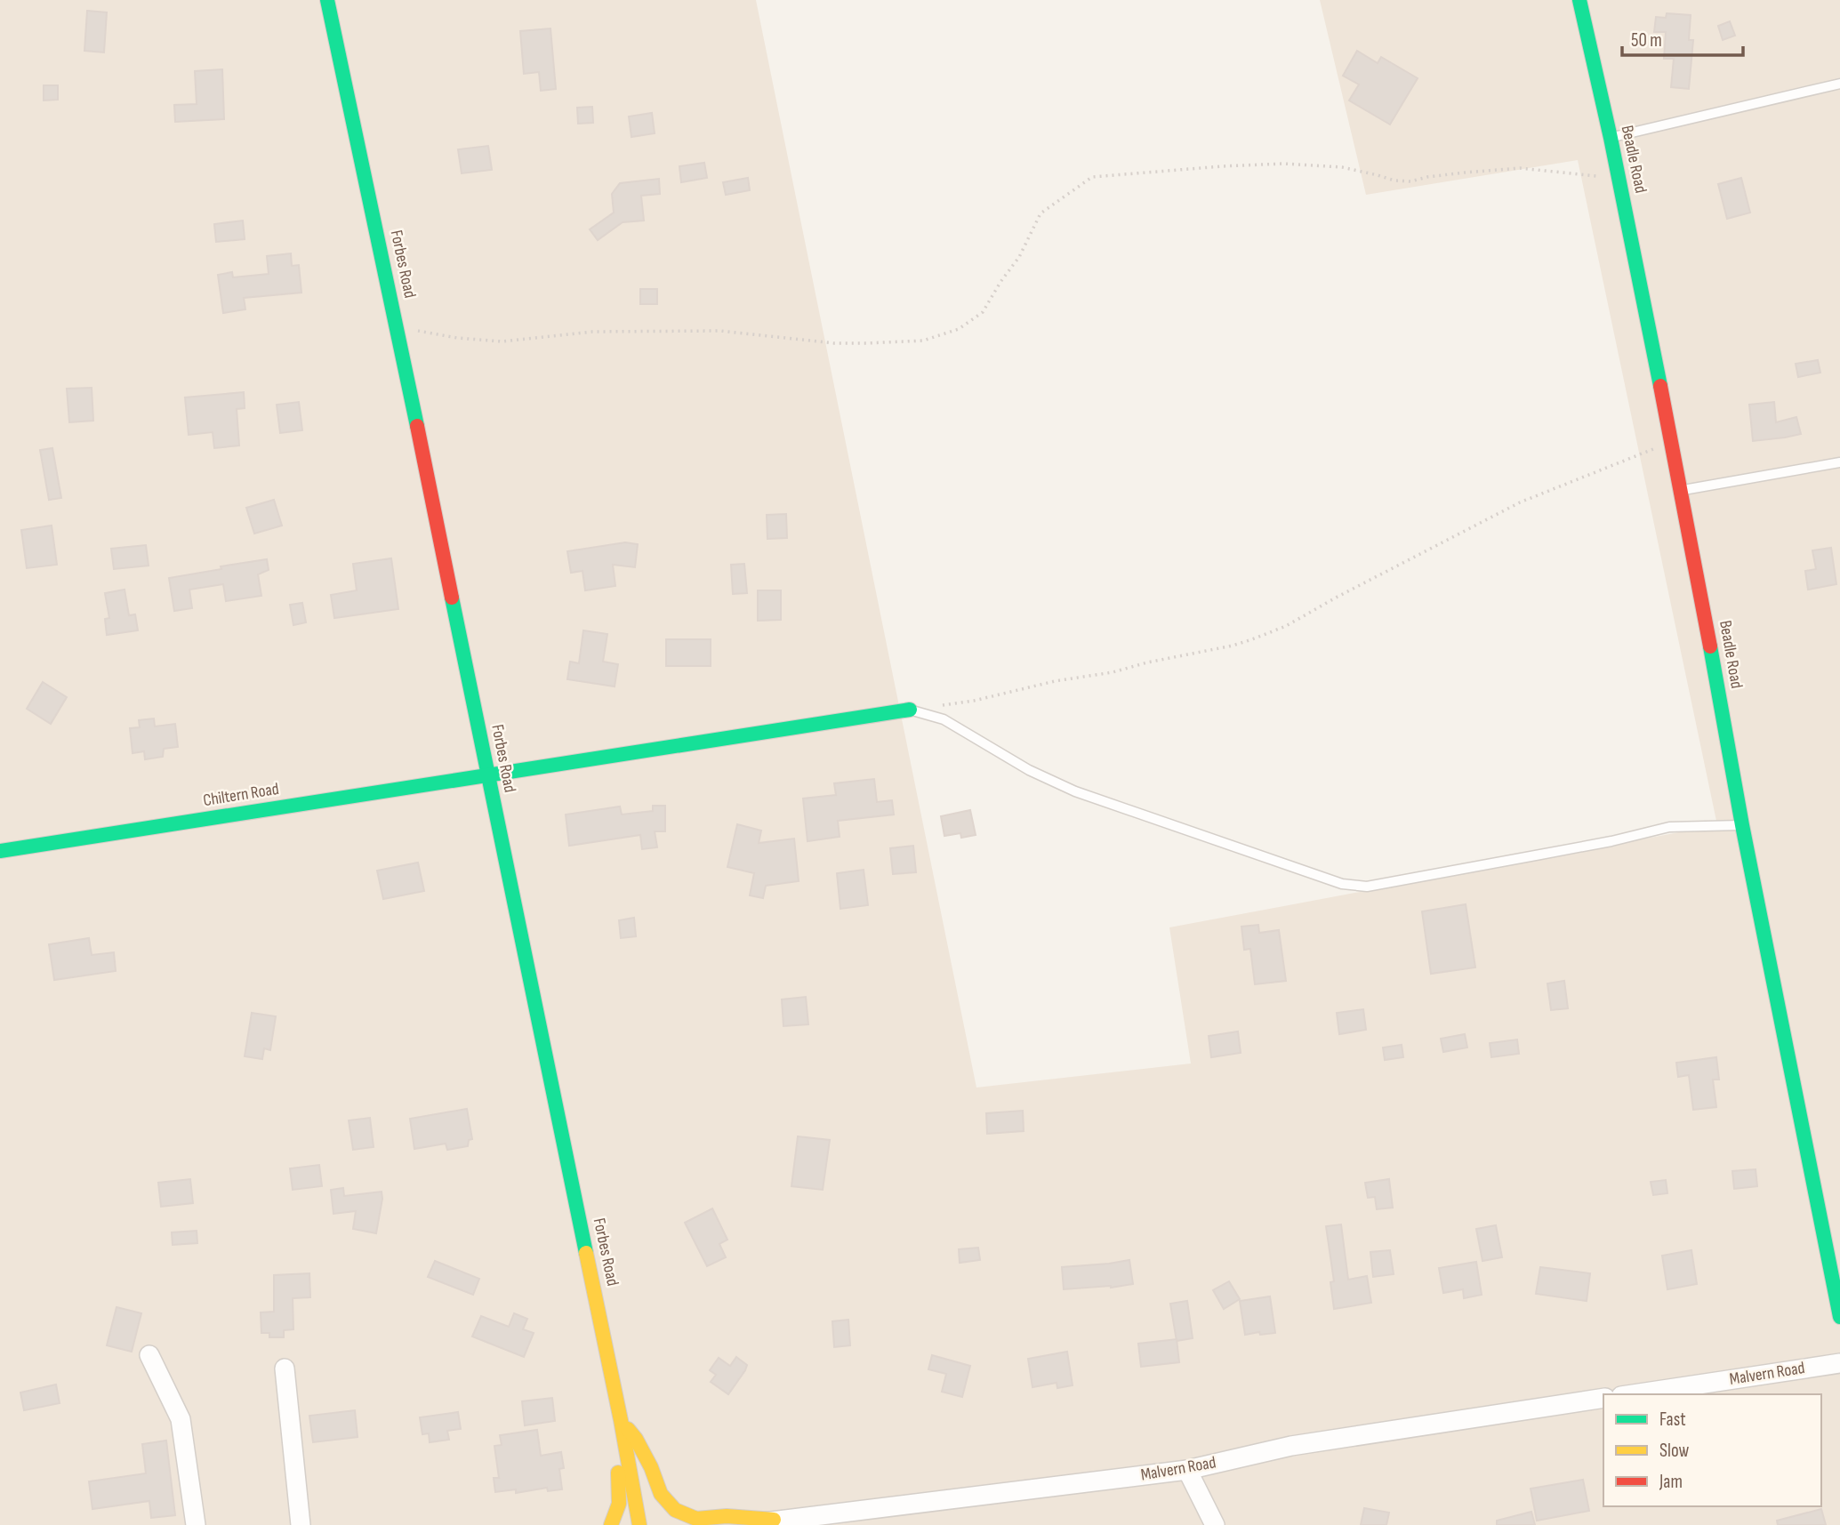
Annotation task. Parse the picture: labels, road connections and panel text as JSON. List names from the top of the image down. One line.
{"streets":{"street":["Beadle Road","Forbes Road","Chiltern Road","Malvern Road"]},"crossings":[["Forbes Road","Chiltern Road"]],"legend":["Fast","Slow","Jam"],"scale_bar":"50 m"}
